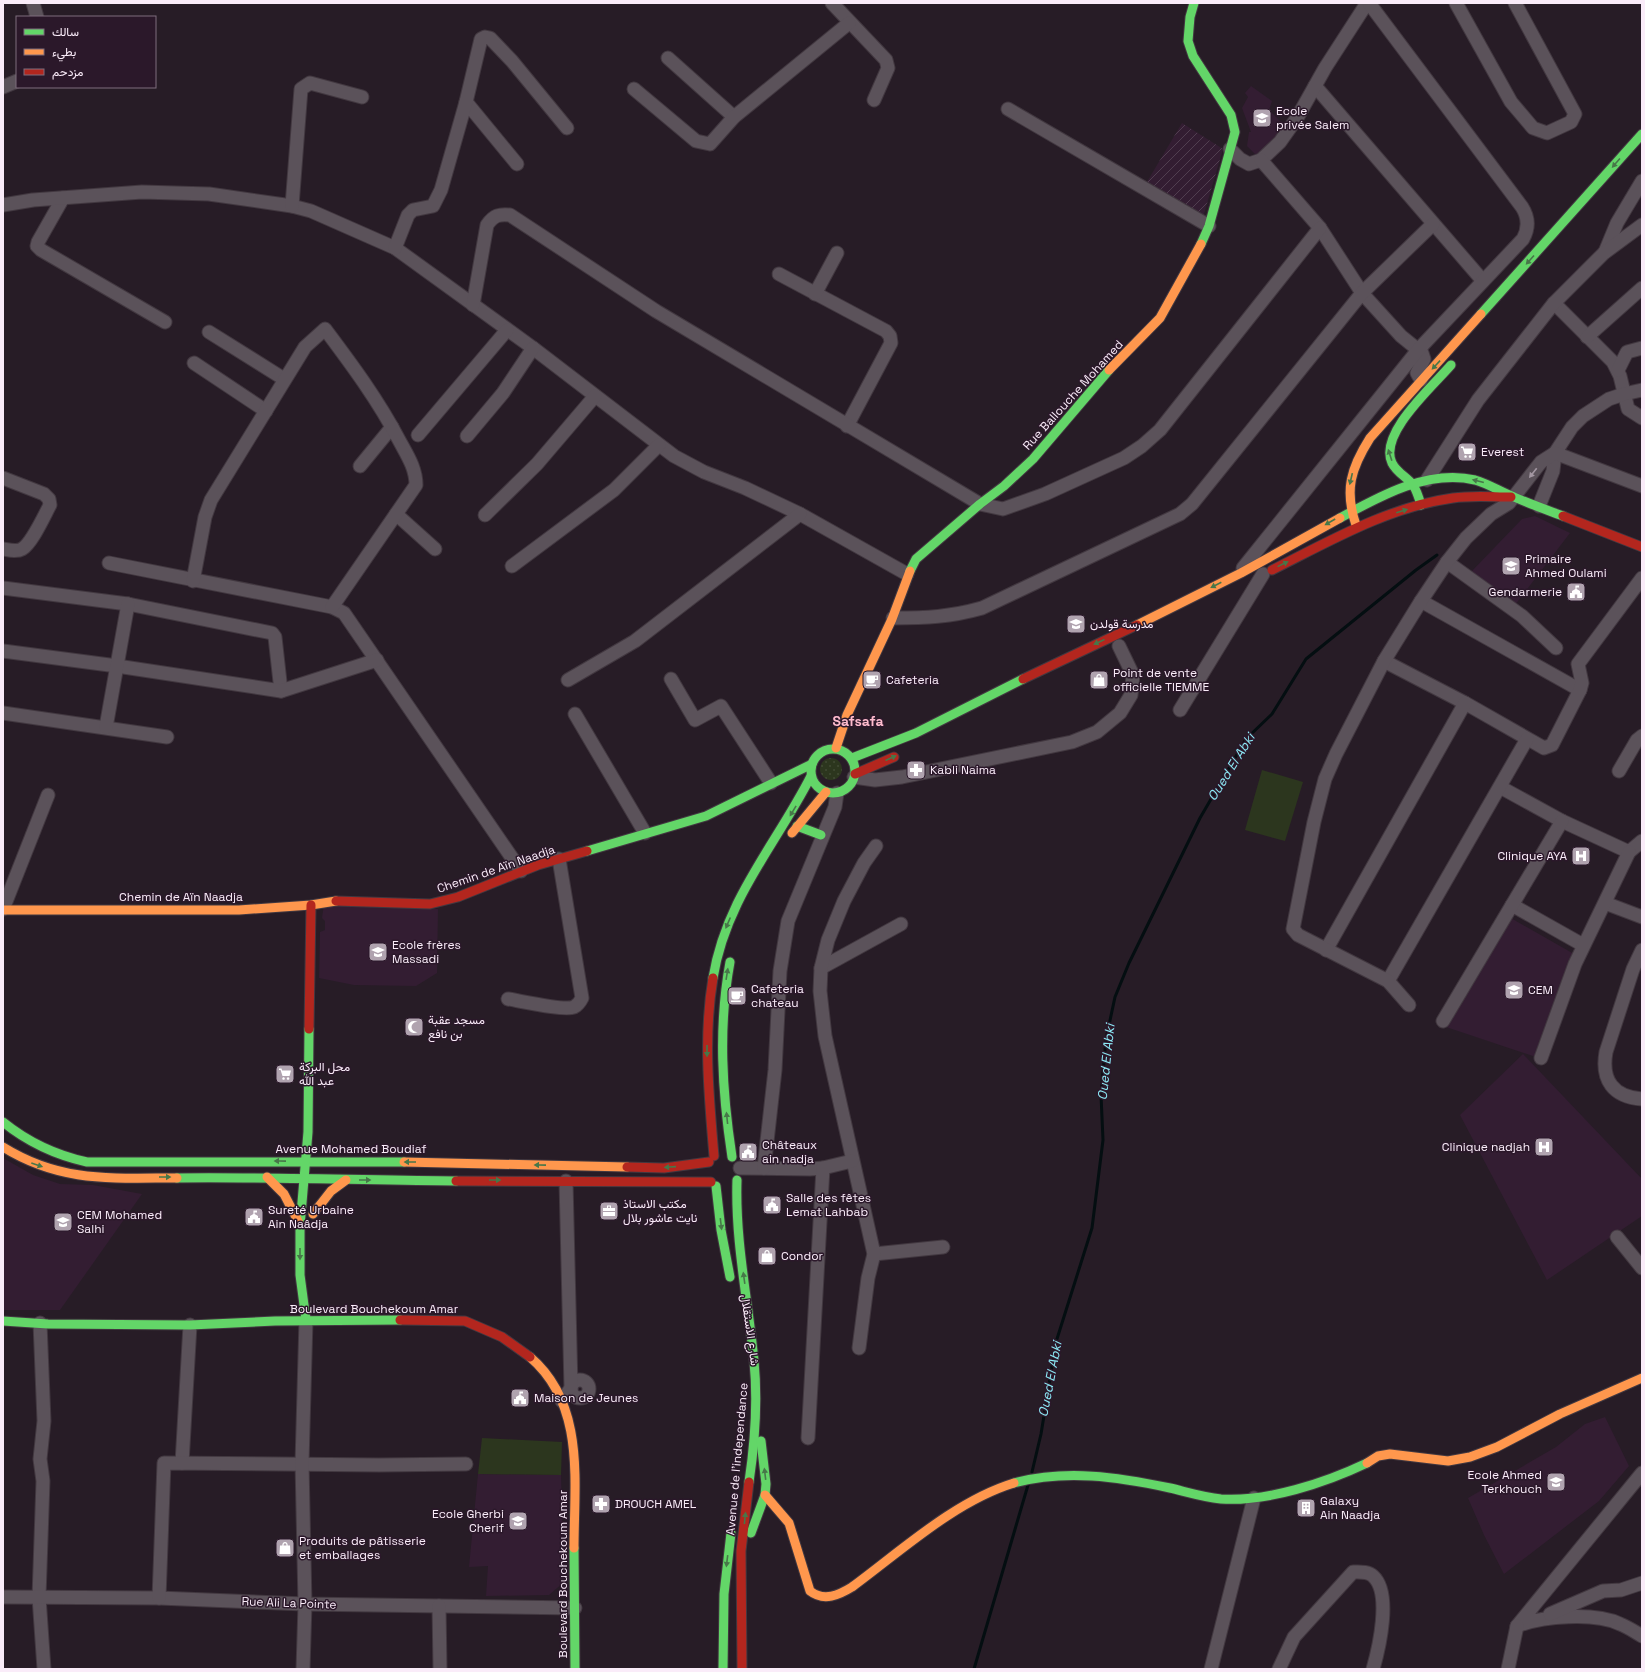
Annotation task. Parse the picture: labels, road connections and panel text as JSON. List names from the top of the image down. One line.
{"streets":{"main road":["Rue Ballouche Mohamed","Chemin de Aïn Naadja","Avenue Mohamed Boudiaf","Boulevard Bouchekoum Amar","شارع الاستقلال","Avenue de l'independance"],"street":["Rue Ali La Pointe"]},"crossings":[["Rue Ballouche Mohamed","Chemin de Aïn Naadja"],["Avenue Mohamed Boudiaf","شارع الاستقلال"],["Avenue Mohamed Boudiaf","Avenue de l'independance"],["Boulevard Bouchekoum Amar","Rue Ali La Pointe"],["شارع الاستقلال","Avenue de l'independance"]],"one_way":["شارع الاستقلال"],"districts":["Safsafa"],"water":["Oued El Abki"],"places":{"school or university":["Ecole privée Salem","Primaire Ahmed Oulami","مدرسة قولدن","Ecole frères Massadi","CEM","CEM Mohamed Salhi","Ecole Ahmed Terkhouch","Ecole Gherbi Cherif"],"supermarket":["Everest","محل البركة عبد الله"],"public building":["Gendarmerie","Châteaux ain nadja","Salle des fêtes Lemat Lahbab","Sureté Urbaine Ain Naâdja","Maison de Jeunes"],"cafe":["Cafeteria","Cafeteria chateau"],"shop":["Point de vente officielle TIEMME","Condor","Produits de pâtisserie et emballages"],"pharmacy":["Kabli Naima","DROUCH AMEL"],"hospital":["Clinique AYA","Clinique nadjah"],"mosque":["مسجد عقبة بن نافع"],"office":["مكتب الاستاذ نايت عاشور بلال"],"building":["Galaxy Ain Naadja"]},"legend":["سالك","بطيء","مزدحم"]}
